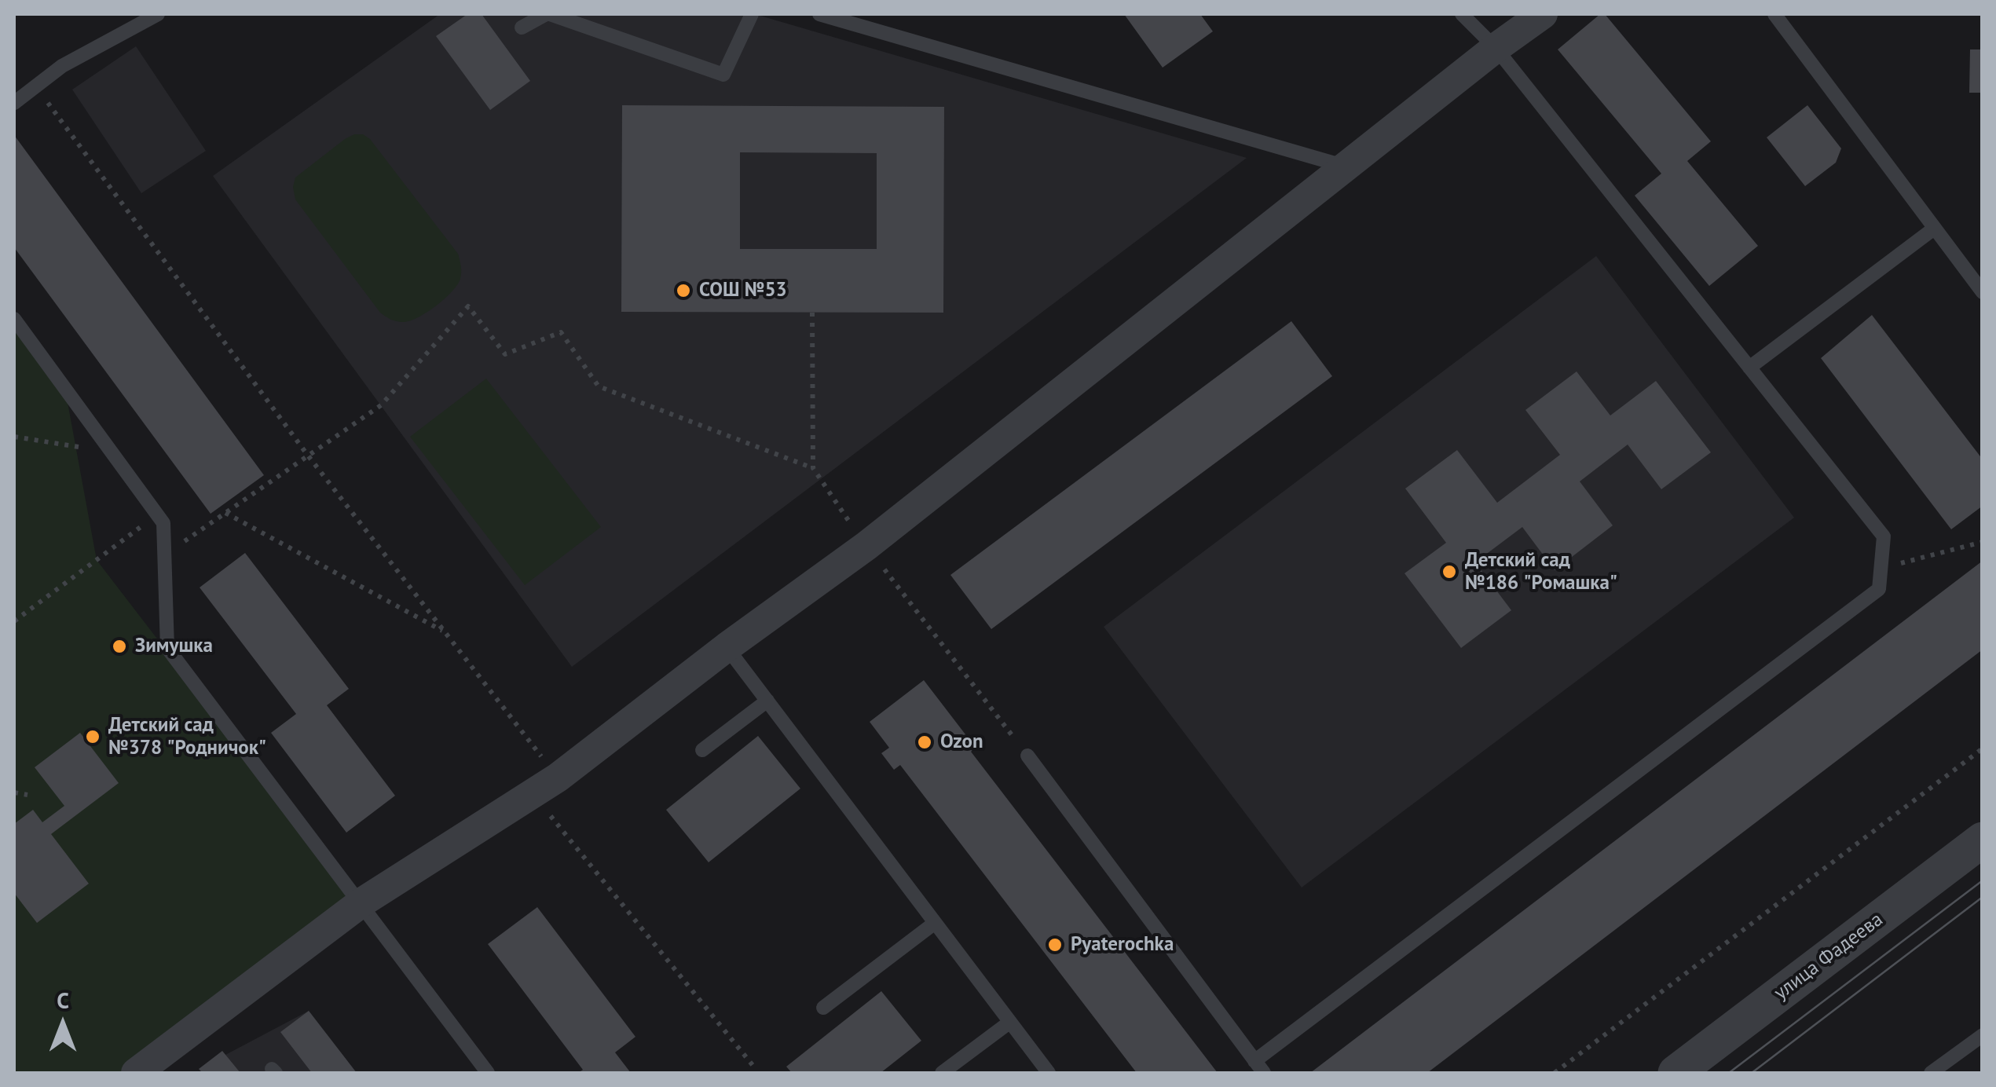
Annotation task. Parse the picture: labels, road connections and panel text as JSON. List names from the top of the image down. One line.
{"streets":{"street":["улица Фадеева"]},"places":["СОШ №53","Детский сад №186 \"Ромашка\"","Зимушка","Детский сад №378 \"Родничок\"","Ozon","Pyaterochka"],"north":"top"}
